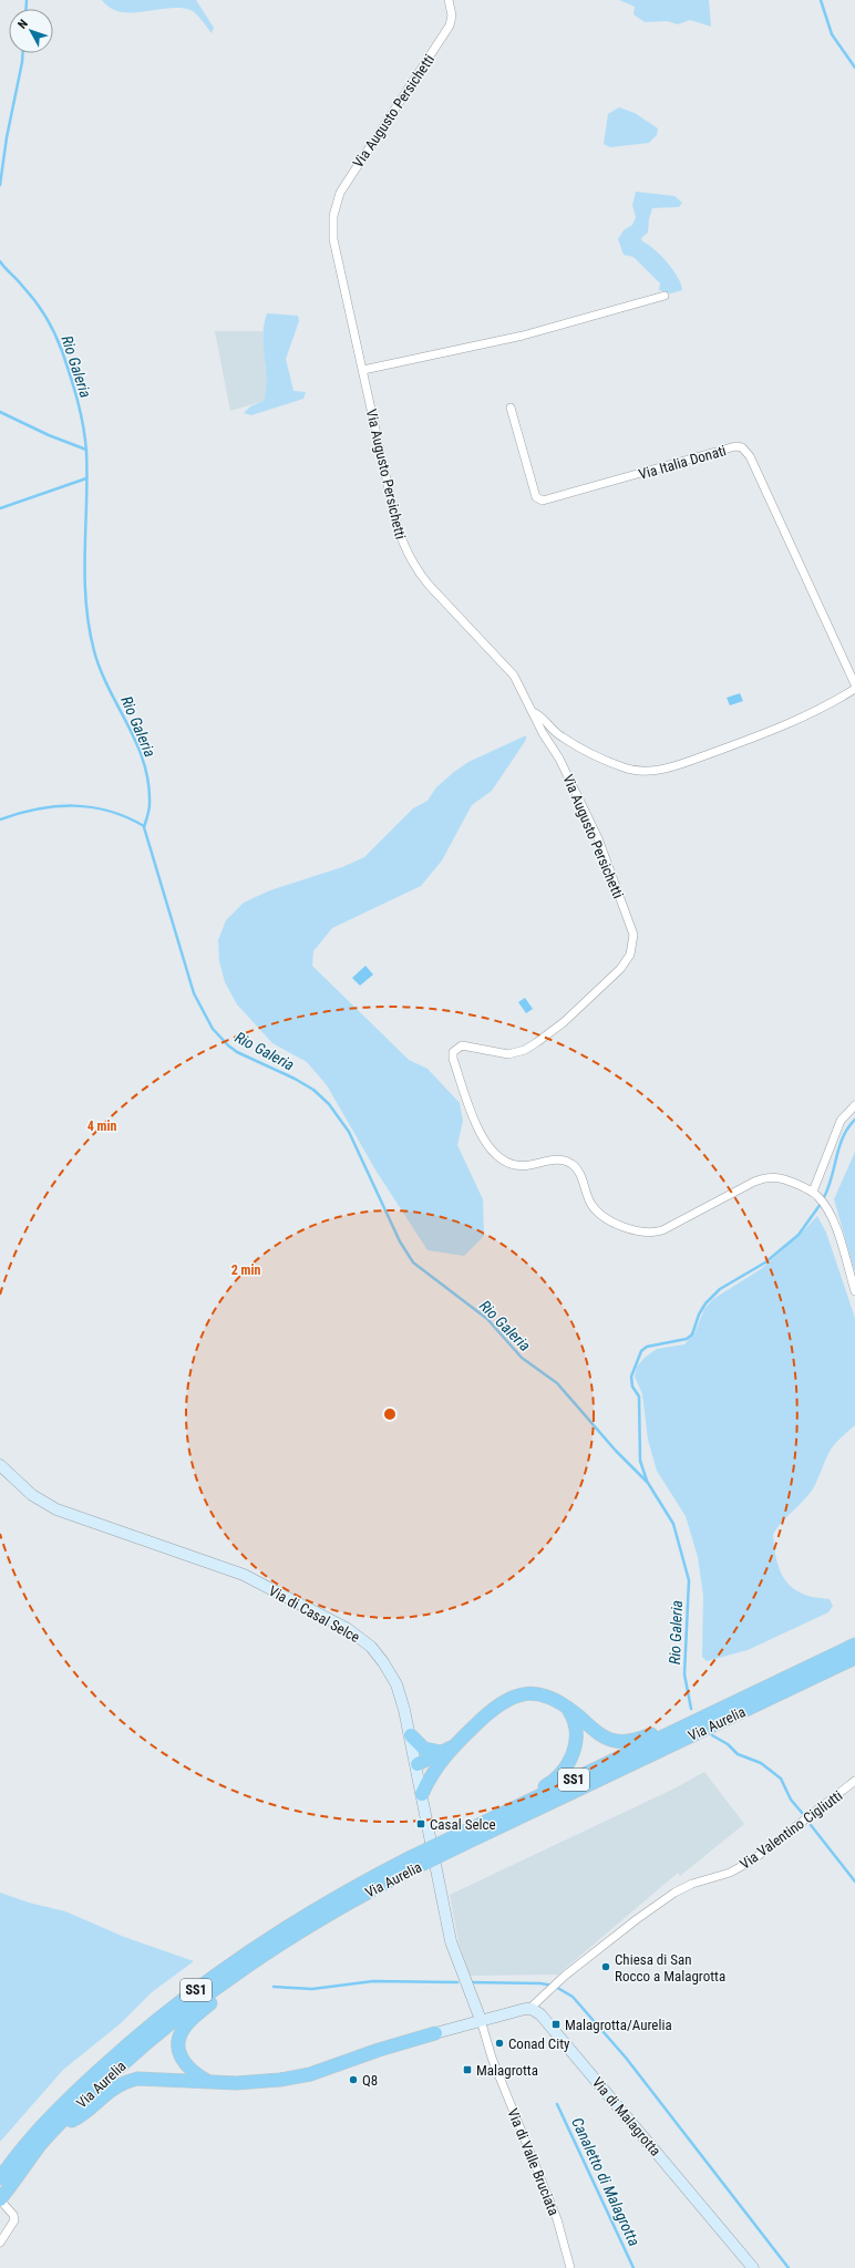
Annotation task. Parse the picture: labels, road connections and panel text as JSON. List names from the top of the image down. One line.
{"streets":{"highway":["Via Aurelia","SS1"],"main road":["Via di Casal Selce","Via di Malagrotta"],"street":["Via Augusto Persichetti","Via Italia Donati","Via Valentino Cigliutti","Via di Valle Bruciata"]},"crossings":[["Via di Casal Selce","Via di Valle Bruciata"],["Via Valentino Cigliutti","Via di Malagrotta"]],"water":["Rio Galeria","Canaletto di Malagrotta"],"places":{"transit":["Casal Selce","Malagrotta/Aurelia","Malagrotta"],"other":["Chiesa di San Rocco a Malagrotta","Conad City","Q8"]},"north":"top left","rings":["4 min","2 min"]}
